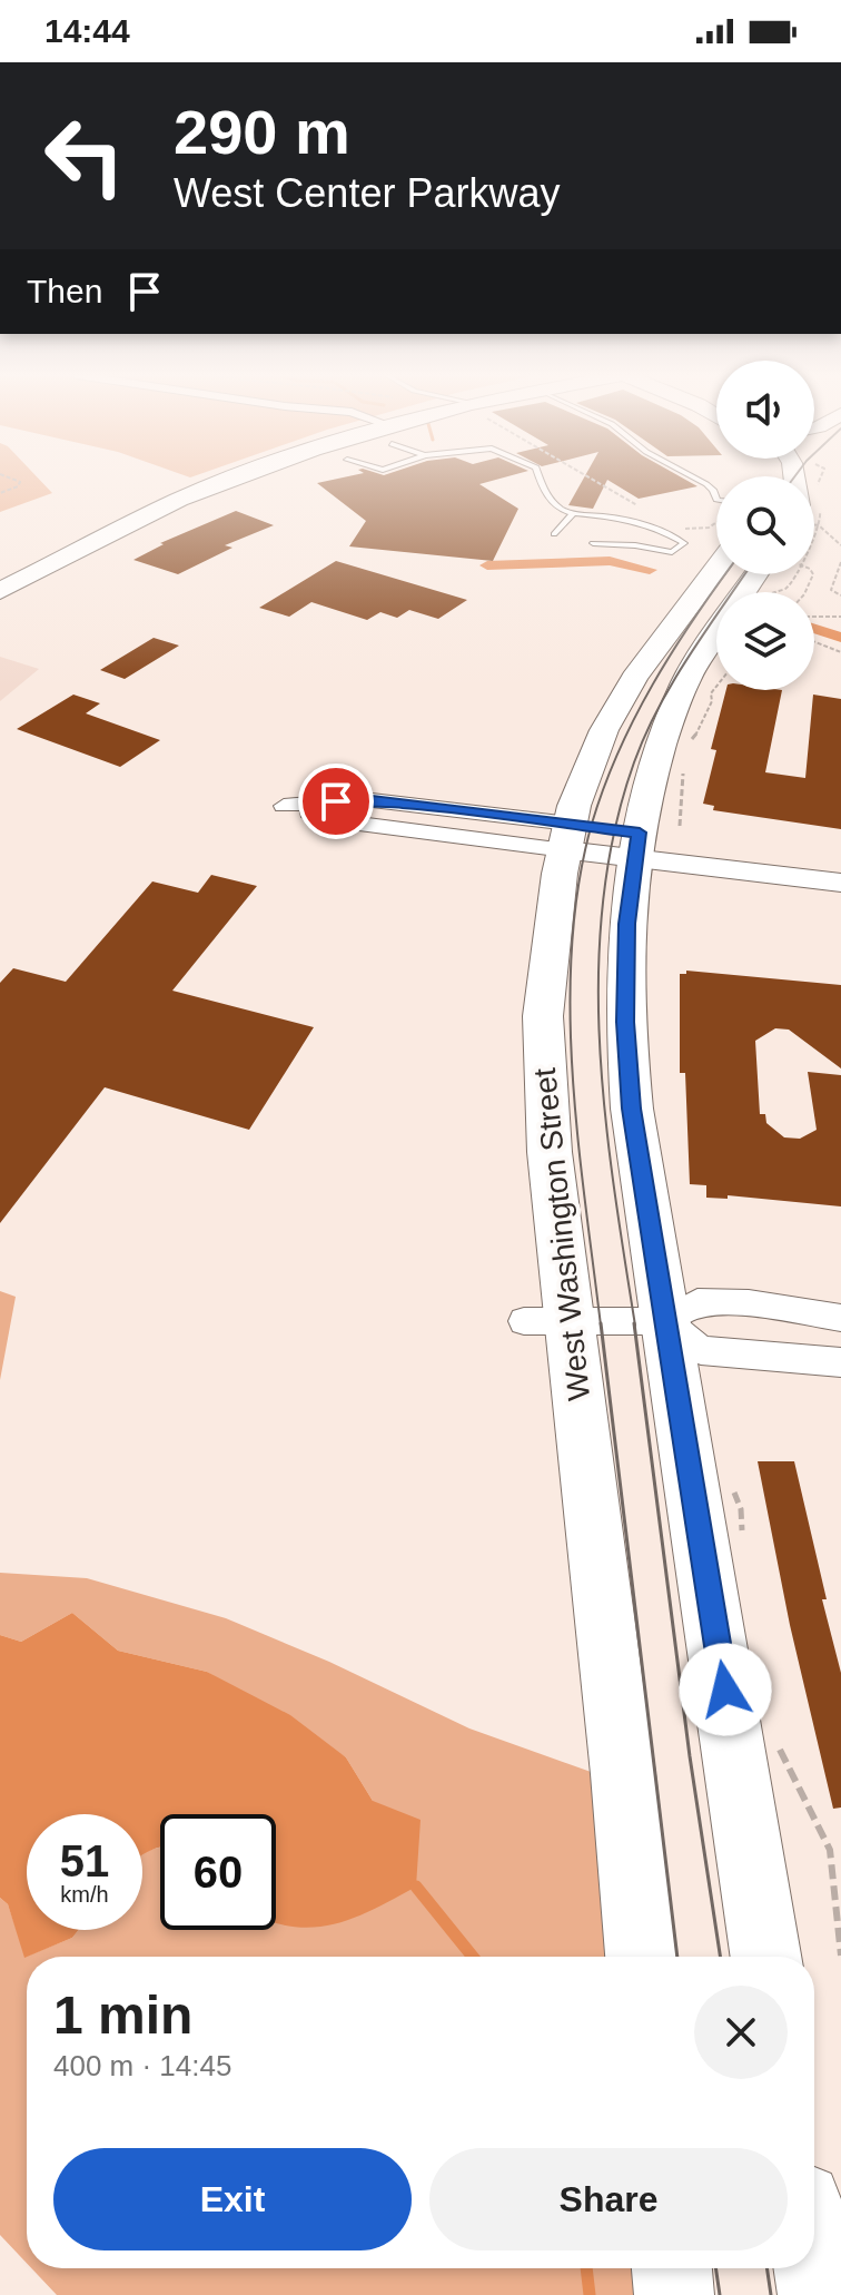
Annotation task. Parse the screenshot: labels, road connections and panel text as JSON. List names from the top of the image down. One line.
{"streets":{"main road":["West Washington Street"]},"page":{"status":"14:44","turn":["290 m","West Center Parkway"],"then":"Then","speed":"51 km/h","limit":"60","heading":["1 min","400 m · 14:45"],"buttons":["Exit","Share"]}}
